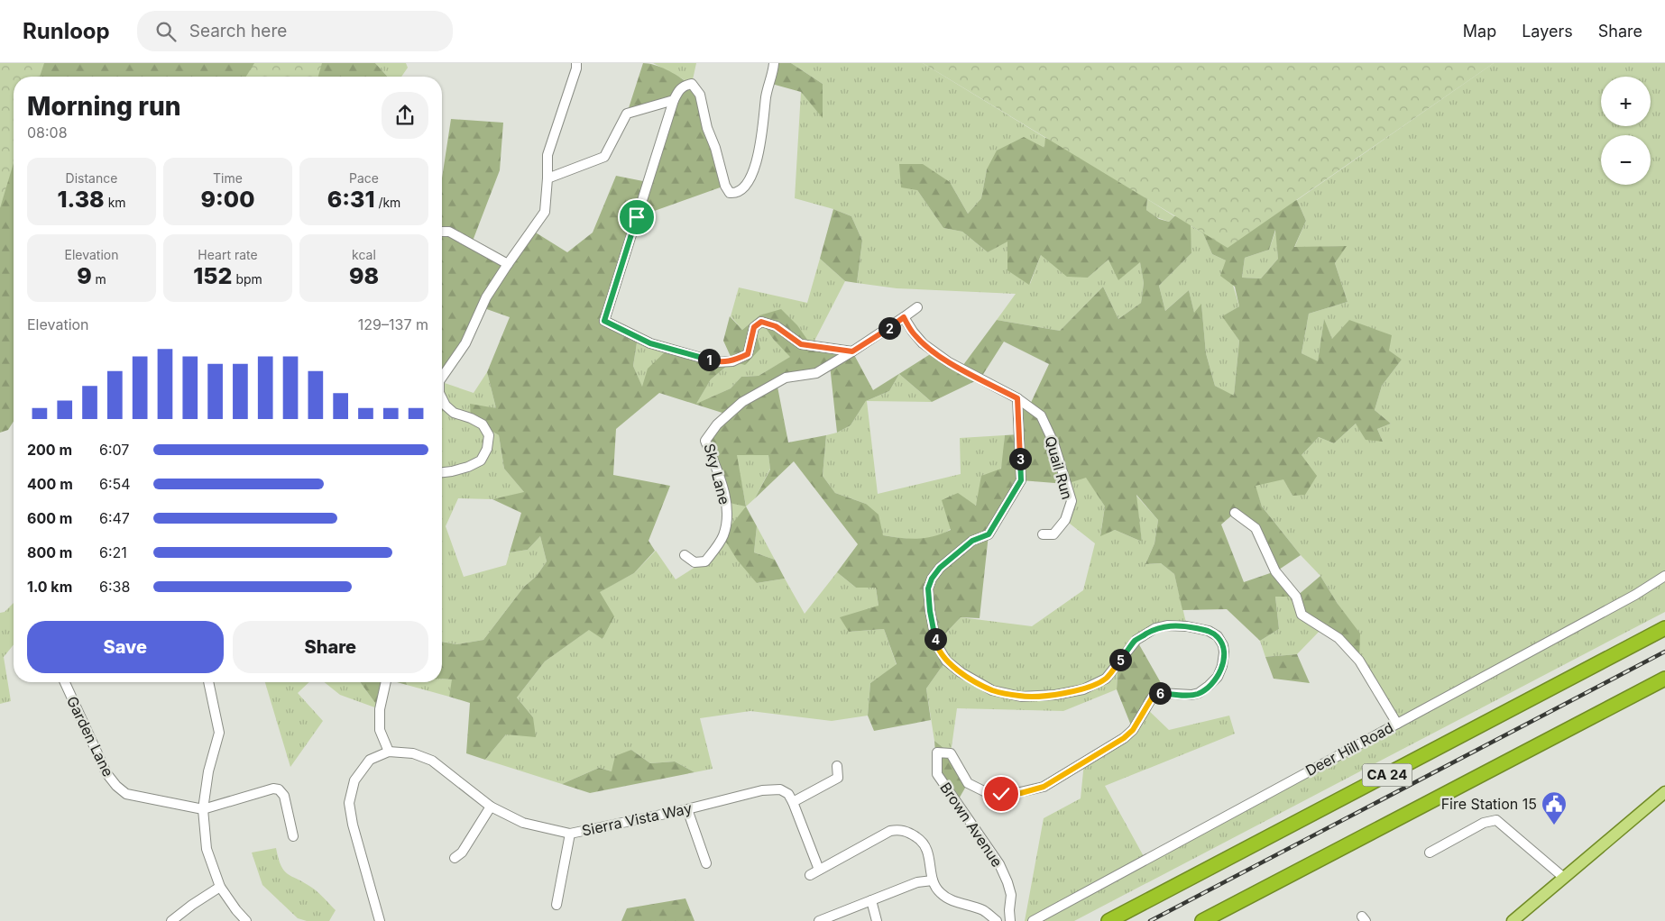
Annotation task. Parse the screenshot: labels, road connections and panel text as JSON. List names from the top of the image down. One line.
{"streets":{"highway":["CA 24"],"street":["Quail Run","Sky Lane","Garden Lane","Deer Hill Road","Sierra Vista Way","Brown Avenue"]},"crossings":[["Quail Run","Brown Avenue"]],"places":{"public building":["Fire Station 15"]},"page":{"header":"Runloop","search":"Search here","nav":["Map","Layers","Share"],"map_buttons":["+","−"],"heading":["Morning run","08:08"],"stats":[["Distance","1.38 km"],["Time","9:00"],["Pace","6:31 /km"],["Elevation","9 m"],["Heart rate","152 bpm"],["kcal","98"]],"chart":["Elevation","129–137 m"],"pins":["2","1","3","4","5","6"],"list":[{"name":"200 m","note":"6:07"},{"name":"400 m","note":"6:54"},{"name":"600 m","note":"6:47"},{"name":"800 m","note":"6:21"},{"name":"1.0 km","note":"6:38"}],"buttons":["Save","Share"]}}
